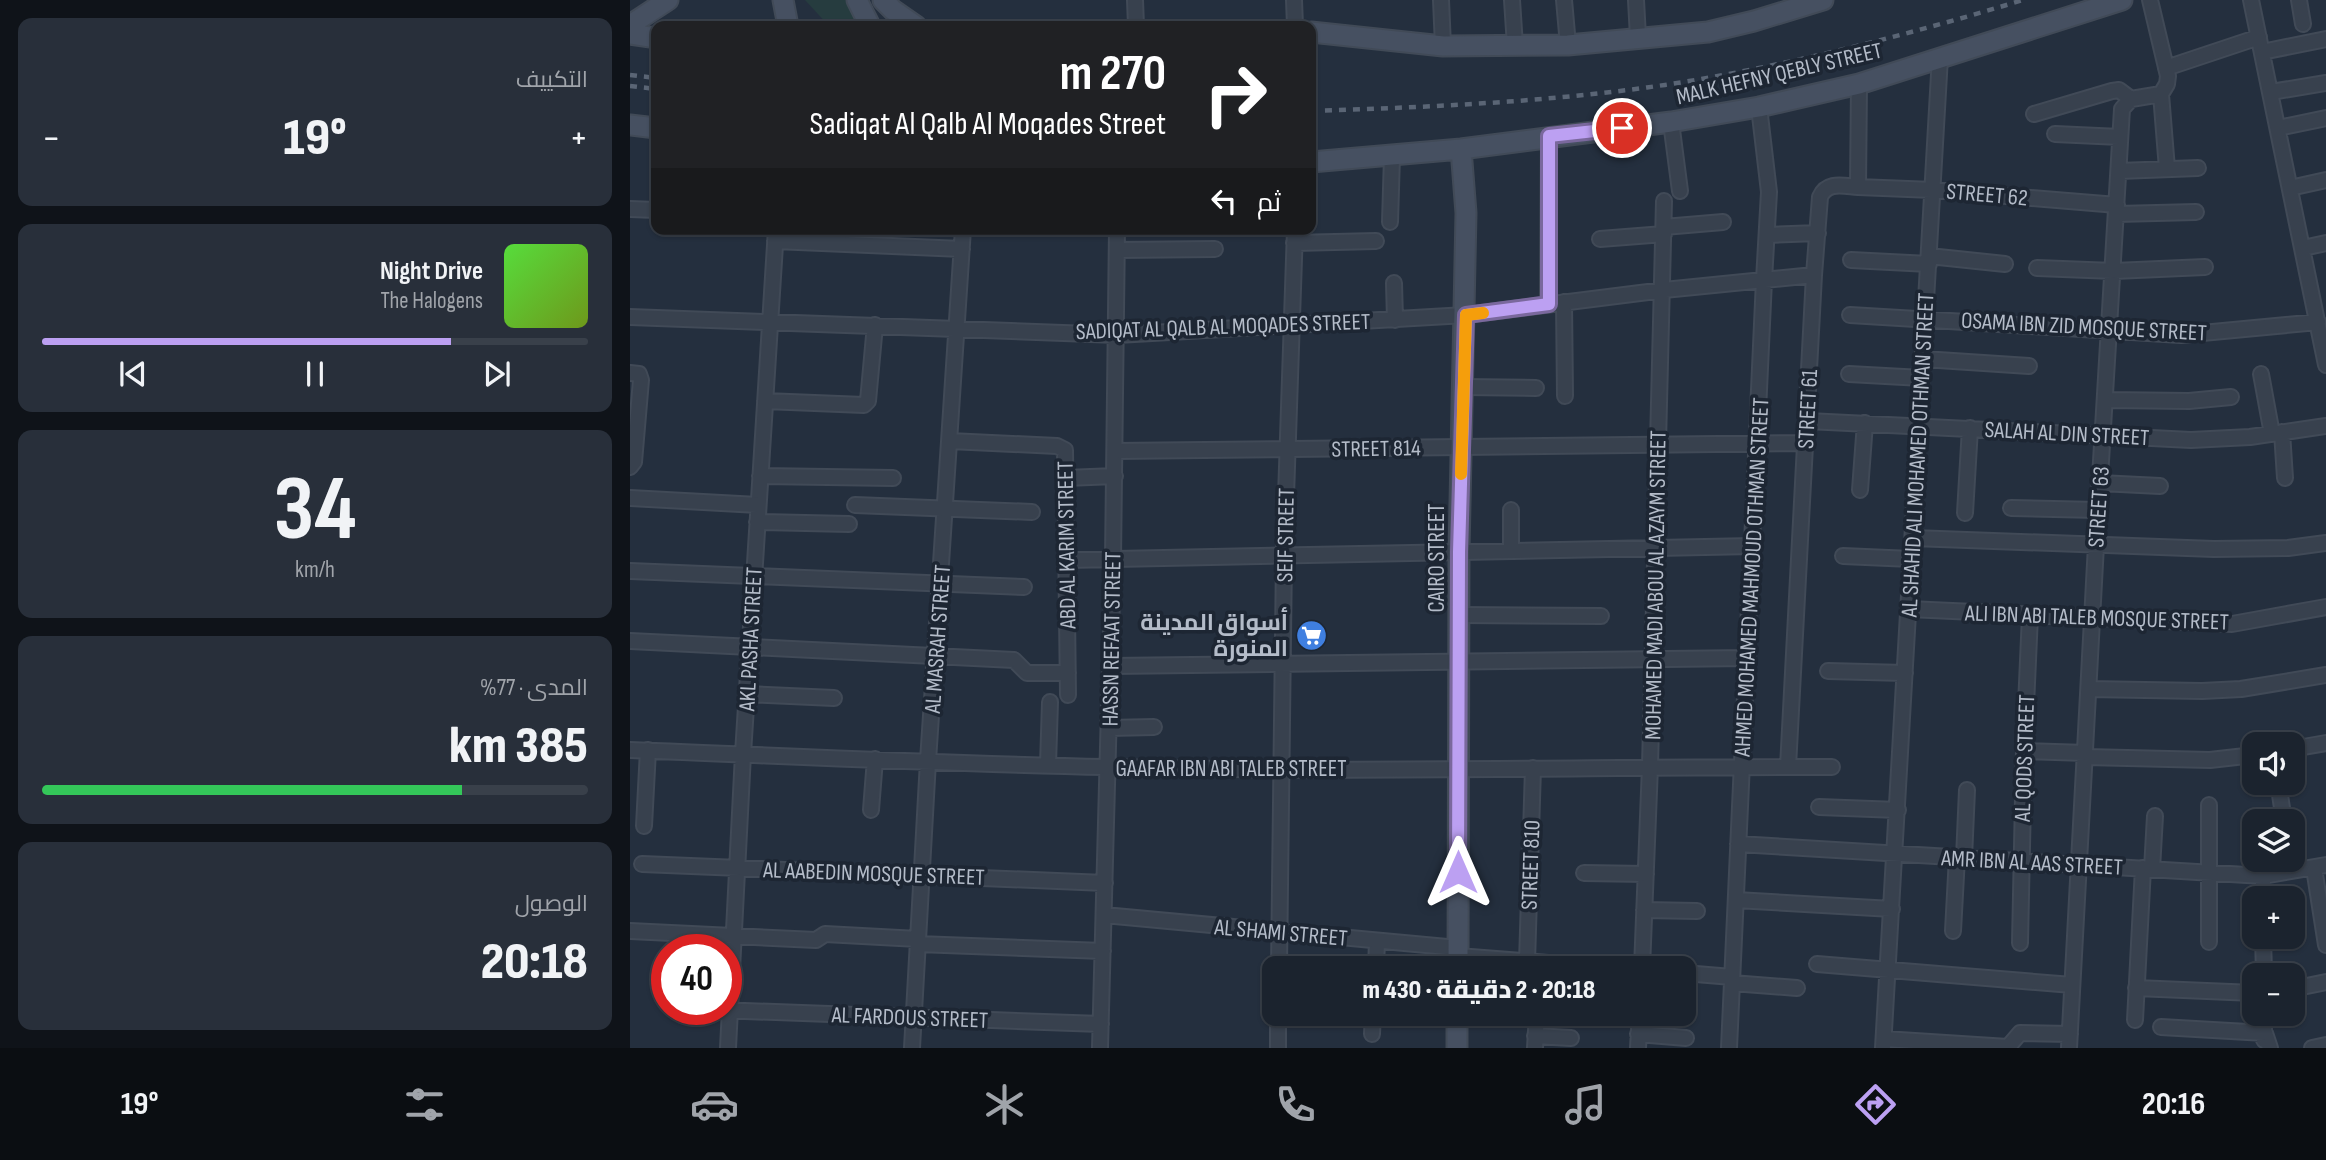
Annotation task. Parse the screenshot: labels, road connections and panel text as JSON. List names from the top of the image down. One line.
{"streets":{"street":["MALK HEFNY QEBLY STREET","STREET 62","SADIQAT AL QALB AL MOQADES STREET","OSAMA IBN ZID MOSQUE STREET","STREET 61","SALAH AL DIN STREET","STREET 814","AL SHAHID ALI MOHAMED OTHMAN STREET","STREET 63","SEIF STREET","ABD AL KARIM STREET","CAIRO STREET","AHMED MOHAMED MAHMOUD OTHMAN STREET","MOHAMED MADI ABOU AL AZAYM STREET","ALI IBN ABI TALEB MOSQUE STREET","AKL PASHA STREET","AL MASRAH STREET","HASSN REFAAT STREET","AL QODS STREET","GAAFAR IBN ABI TALEB STREET","AMR IBN AL AAS STREET","STREET 810","AL AABEDIN MOSQUE STREET","AL SHAMI STREET","AL FARDOUS STREET"]},"crossings":[["MALK HEFNY QEBLY STREET","AL SHAHID ALI MOHAMED OTHMAN STREET"],["MALK HEFNY QEBLY STREET","CAIRO STREET"],["MALK HEFNY QEBLY STREET","AHMED MOHAMED MAHMOUD OTHMAN STREET"],["STREET 62","STREET 61"],["STREET 62","AL SHAHID ALI MOHAMED OTHMAN STREET"],["STREET 62","STREET 63"],["SADIQAT AL QALB AL MOQADES STREET","STREET 61"],["SADIQAT AL QALB AL MOQADES STREET","SEIF STREET"],["SADIQAT AL QALB AL MOQADES STREET","CAIRO STREET"],["SADIQAT AL QALB AL MOQADES STREET","AHMED MOHAMED MAHMOUD OTHMAN STREET"],["SADIQAT AL QALB AL MOQADES STREET","MOHAMED MADI ABOU AL AZAYM STREET"],["SADIQAT AL QALB AL MOQADES STREET","AKL PASHA STREET"],["SADIQAT AL QALB AL MOQADES STREET","AL MASRAH STREET"],["SADIQAT AL QALB AL MOQADES STREET","HASSN REFAAT STREET"],["OSAMA IBN ZID MOSQUE STREET","AL SHAHID ALI MOHAMED OTHMAN STREET"],["OSAMA IBN ZID MOSQUE STREET","STREET 63"],["STREET 61","SALAH AL DIN STREET"],["STREET 61","STREET 814"],["STREET 61","GAAFAR IBN ABI TALEB STREET"],["SALAH AL DIN STREET","AL SHAHID ALI MOHAMED OTHMAN STREET"],["SALAH AL DIN STREET","STREET 63"],["STREET 814","SEIF STREET"],["STREET 814","CAIRO STREET"],["STREET 814","AHMED MOHAMED MAHMOUD OTHMAN STREET"],["STREET 814","MOHAMED MADI ABOU AL AZAYM STREET"],["STREET 814","HASSN REFAAT STREET"],["AL SHAHID ALI MOHAMED OTHMAN STREET","ALI IBN ABI TALEB MOSQUE STREET"],["AL SHAHID ALI MOHAMED OTHMAN STREET","AMR IBN AL AAS STREET"],["STREET 63","ALI IBN ABI TALEB MOSQUE STREET"],["STREET 63","AMR IBN AL AAS STREET"],["SEIF STREET","GAAFAR IBN ABI TALEB STREET"],["SEIF STREET","AL SHAMI STREET"],["ABD AL KARIM STREET","AL MASRAH STREET"],["CAIRO STREET","GAAFAR IBN ABI TALEB STREET"],["AHMED MOHAMED MAHMOUD OTHMAN STREET","GAAFAR IBN ABI TALEB STREET"],["AHMED MOHAMED MAHMOUD OTHMAN STREET","AMR IBN AL AAS STREET"],["MOHAMED MADI ABOU AL AZAYM STREET","GAAFAR IBN ABI TALEB STREET"],["ALI IBN ABI TALEB MOSQUE STREET","AL QODS STREET"],["AKL PASHA STREET","GAAFAR IBN ABI TALEB STREET"],["AKL PASHA STREET","AL AABEDIN MOSQUE STREET"],["AL MASRAH STREET","GAAFAR IBN ABI TALEB STREET"],["AL MASRAH STREET","AL AABEDIN MOSQUE STREET"],["AL MASRAH STREET","AL FARDOUS STREET"],["HASSN REFAAT STREET","GAAFAR IBN ABI TALEB STREET"],["HASSN REFAAT STREET","AL AABEDIN MOSQUE STREET"],["HASSN REFAAT STREET","AL SHAMI STREET"],["HASSN REFAAT STREET","AL FARDOUS STREET"],["AL QODS STREET","AMR IBN AL AAS STREET"],["GAAFAR IBN ABI TALEB STREET","STREET 810"]],"places":{"supermarket":["أسواق المدينة المنورة"]},"page":{"tile":["التكييف",["34","km/h"],["المدى · 77%","385 km"],["الوصول","20:18"]],"turn":["270 m","Sadiqat Al Qalb Al Moqades Street"],"heat":["−","19°","+"],"then":"ثم","song":["Night Drive","The Halogens"],"map_buttons":["+","−"],"limit":"40","trip":"20:18 · 2 دقيقة · 430 m","tabs":["20:16","19°"]}}
